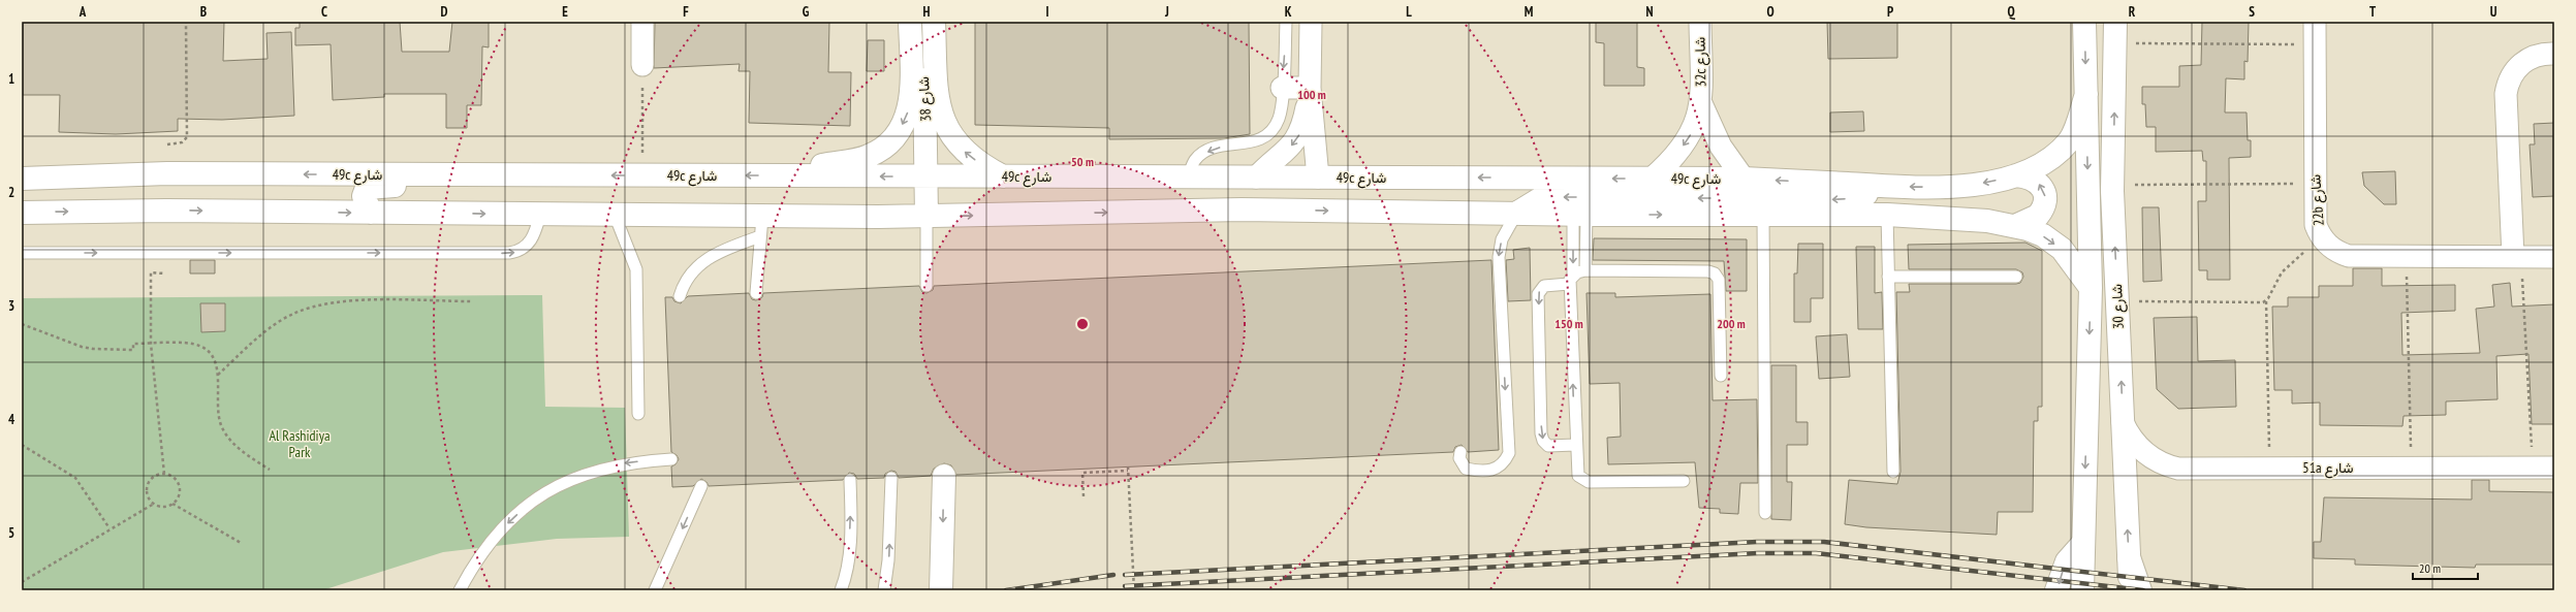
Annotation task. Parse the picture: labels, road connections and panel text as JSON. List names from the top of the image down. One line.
{"streets":{"main road":["شارع 38","49c شارع","شارع 30"],"street":["32c شارع","22b شارع","51a شارع"]},"crossings":[["32c شارع","49c شارع"],["شارع 38","49c شارع"],["49c شارع","شارع 30"],["شارع 30","51a شارع"]],"parks":["Al Rashidiya Park"],"scale_bar":"20 m","grid":{"columns":["A","B","C","D","E","F","G","H","I","J","K","L","M","N","O","P","Q","R","S","T","U"],"rows":["1","2","3","4","5"]},"rings":["100 m","50 m","150 m","200 m"]}
